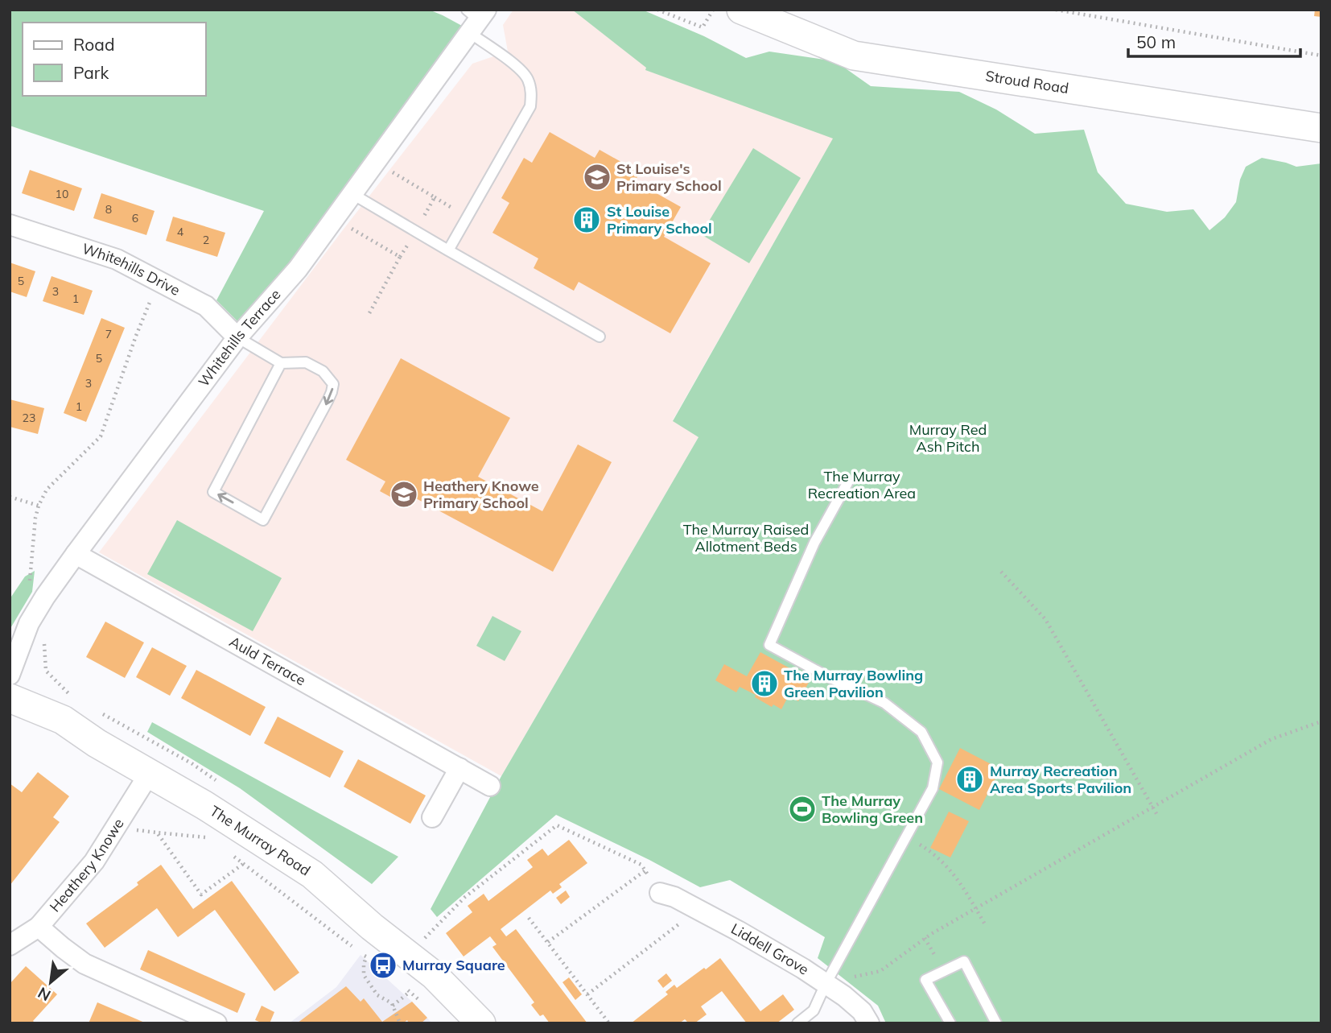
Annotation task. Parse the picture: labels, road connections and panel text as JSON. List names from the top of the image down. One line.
{"streets":{"street":["Stroud Road","Whitehills Drive","Whitehills Terrace","Auld Terrace","The Murray Road","Heathery Knowe","Liddell Grove"]},"crossings":[["Whitehills Drive","Whitehills Terrace"],["Whitehills Terrace","Auld Terrace"],["The Murray Road","Heathery Knowe"]],"parks":["Murray Red Ash Pitch","The Murray Recreation Area","The Murray Raised Allotment Beds"],"places":{"school or university":["St Louise's Primary School","Heathery Knowe Primary School"],"building":["St Louise Primary School","The Murray Bowling Green Pavilion","Murray Recreation Area Sports Pavilion"],"sports":["The Murray Bowling Green"],"bus stop":["Murray Square"]},"house_numbers":["10","8","6","4","2","5","3","1","7","5","3","1","23"],"legend":["Road","Park"],"scale_bar":"50 m","north":"bottom left"}
